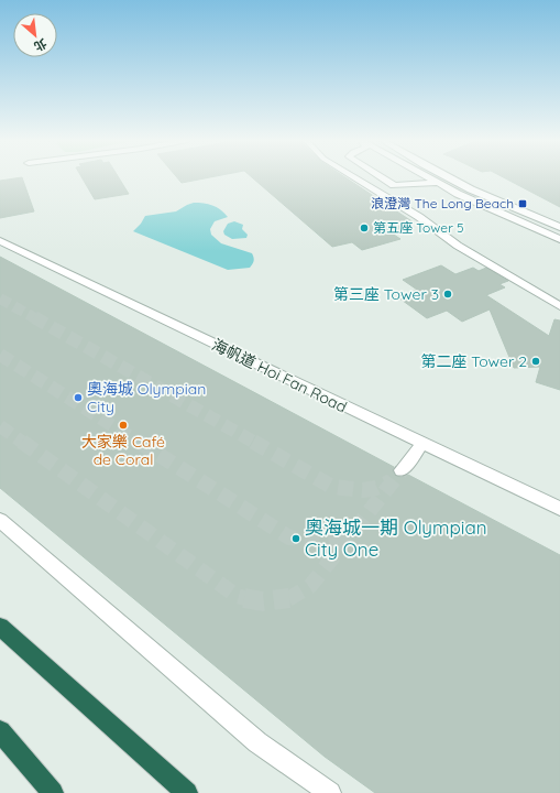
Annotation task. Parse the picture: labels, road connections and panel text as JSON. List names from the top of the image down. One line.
{"streets":{"street":["海帆道 Hoi Fan Road"]},"places":{"transit":["浪澄灣 The Long Beach"],"other":["第五座 Tower 5","第三座 Tower 3","第二座 Tower 2","奧海城 Olympian City","大家樂 Café de Coral","奧海城一期 Olympian City One"]},"north":"bottom right"}
